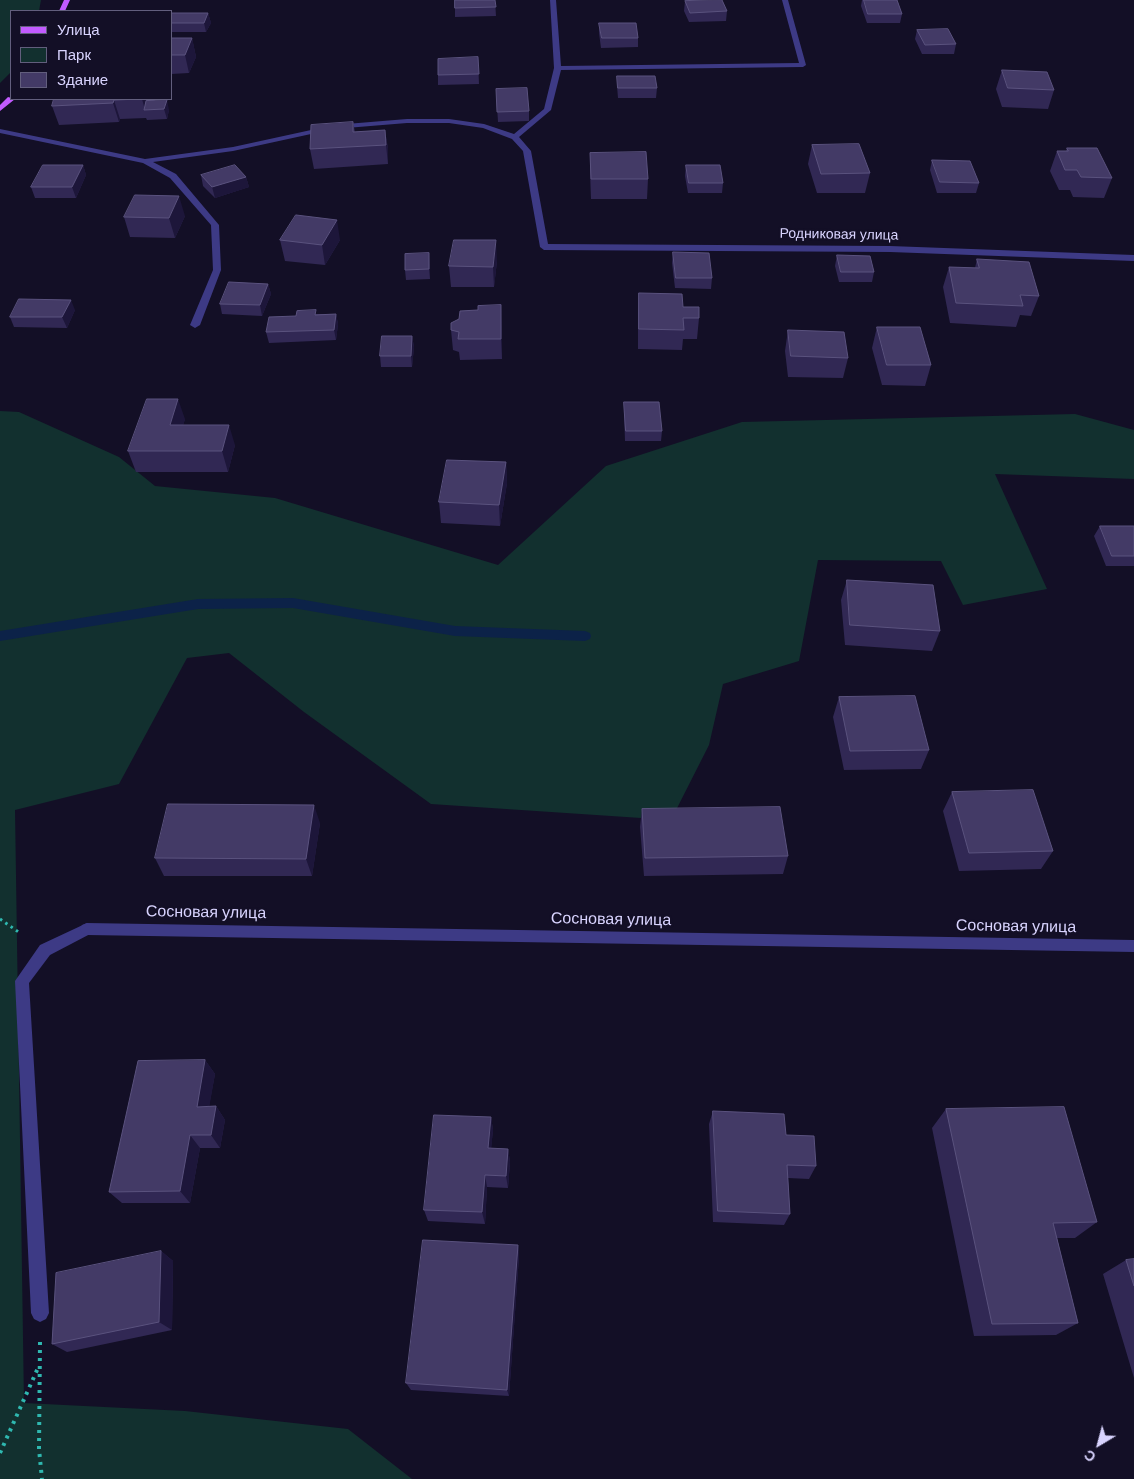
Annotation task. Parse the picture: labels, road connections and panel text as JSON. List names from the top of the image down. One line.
{"streets":{"street":["Родниковая улица","Сосновая улица"]},"legend":["Улица","Парк","Здание"],"north":"bottom left"}
